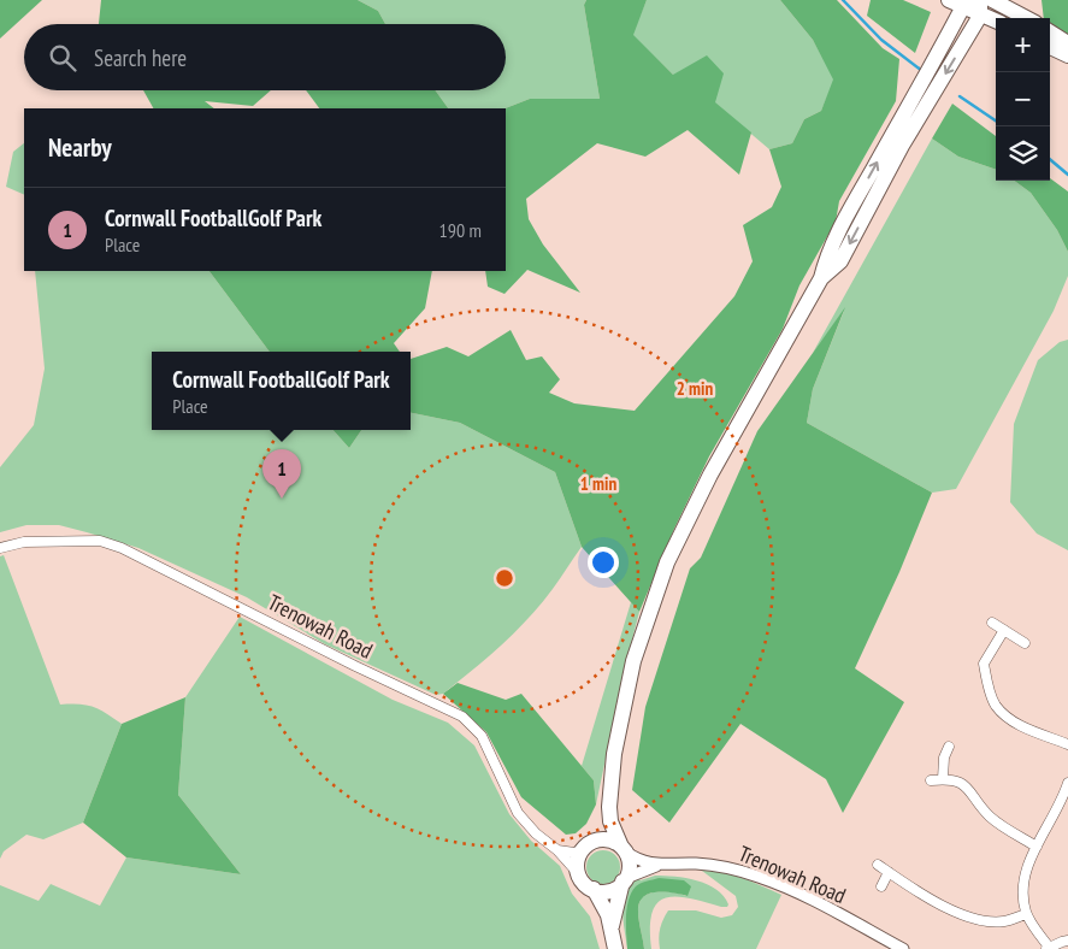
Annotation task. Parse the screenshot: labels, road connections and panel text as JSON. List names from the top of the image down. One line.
{"streets":{"street":["Trenowah Road"]},"page":{"map_buttons":["+","−"],"search":"Search here","heading":"Nearby","list":[{"mark":"1","name":"Cornwall FootballGolf Park","note":"Place","value":"190 m"}],"popup":["Cornwall FootballGolf Park","Place"],"pins":"1"},"rings":["2 min","1 min"]}
